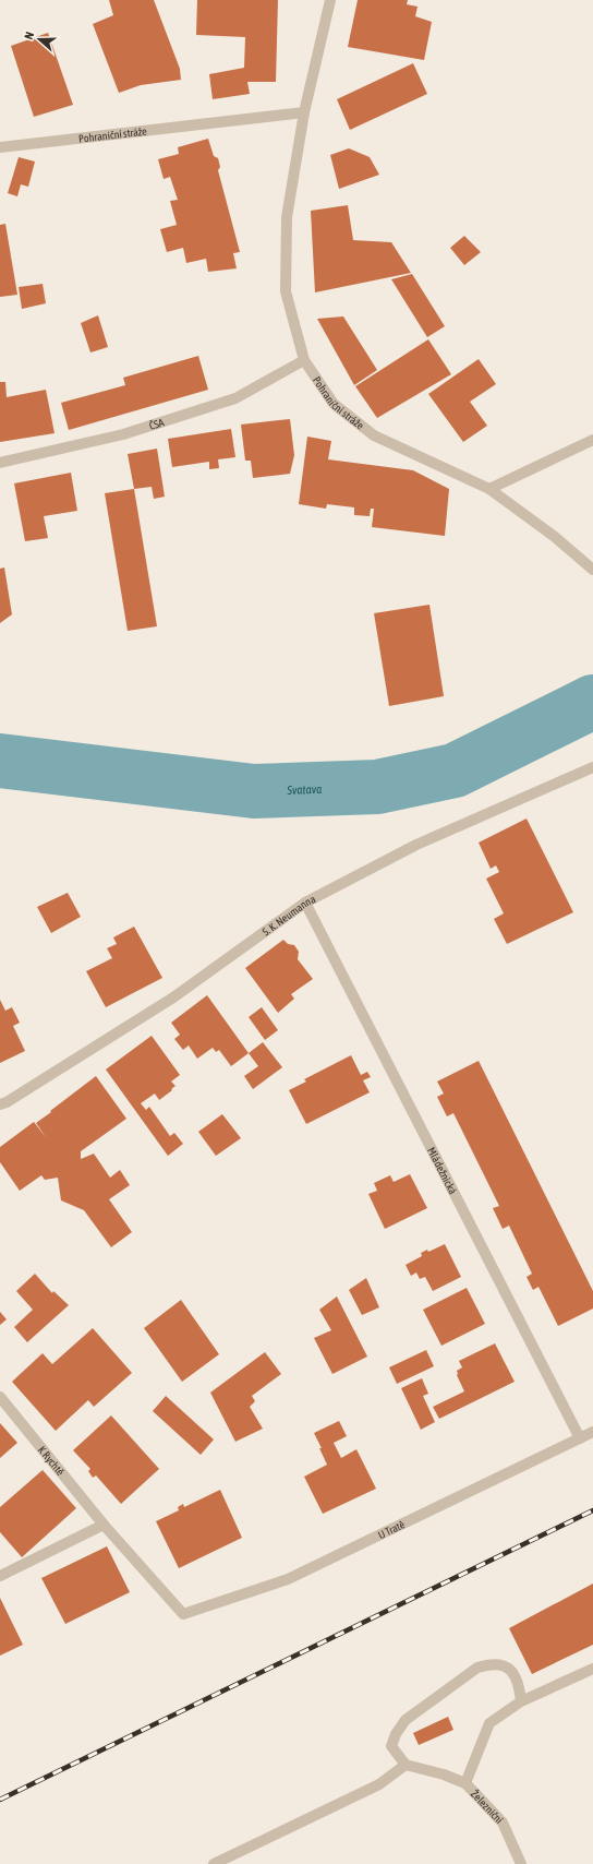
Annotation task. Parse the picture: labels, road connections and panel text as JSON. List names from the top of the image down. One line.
{"streets":{"street":["Pohraniční stráže","ČSA","S. K. Neumanna","Mládežnická","K Rychtě","U Tratě","Železniční"]},"crossings":[["Pohraniční stráže","ČSA"],["S. K. Neumanna","Mládežnická"],["Mládežnická","U Tratě"],["K Rychtě","U Tratě"]],"water":["Svatava"],"north":"left"}
